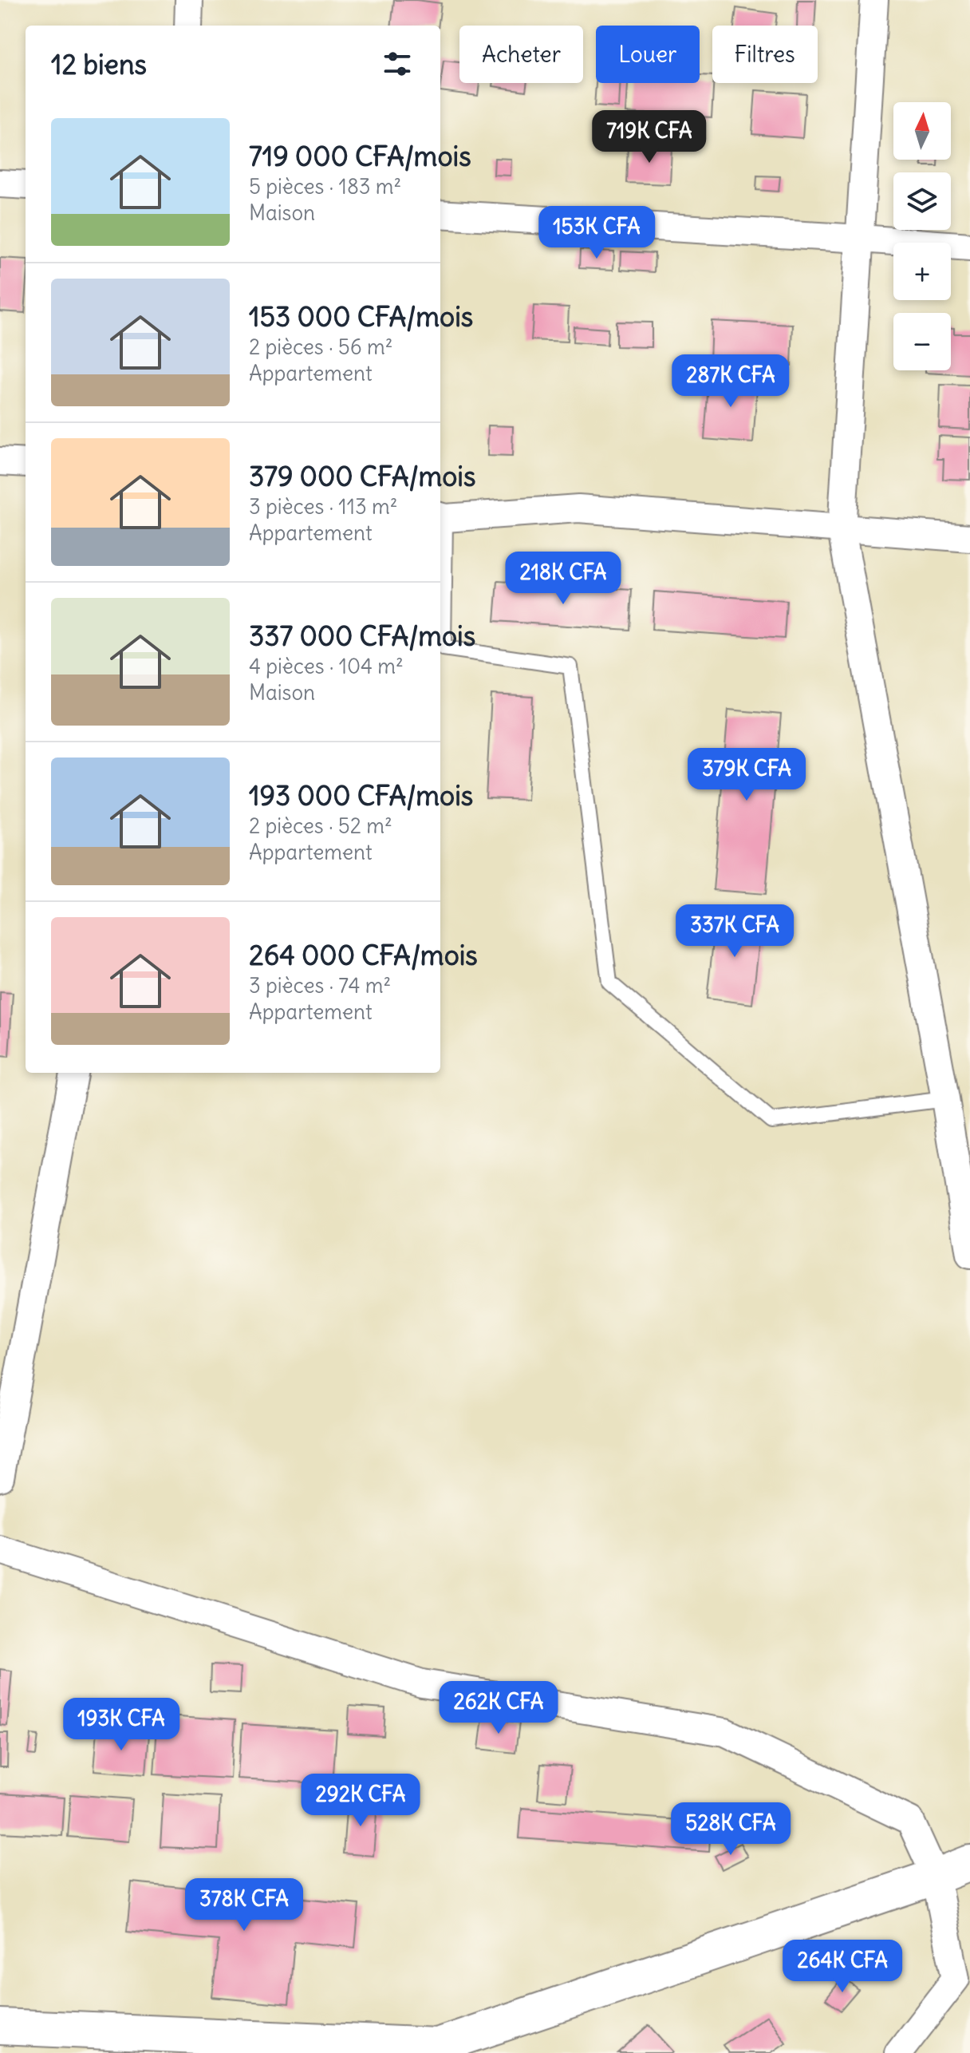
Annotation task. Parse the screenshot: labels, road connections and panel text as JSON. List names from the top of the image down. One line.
{"north":"top","page":{"chip":["Acheter","Louer","Filtres"],"heading":"12 biens","map_buttons":["+","−"],"list":[{"name":"719 000 CFA/mois","note":"5 pièces · 183 m² · Maison"},{"name":"153 000 CFA/mois","note":"2 pièces · 56 m² · Appartement"},{"name":"379 000 CFA/mois","note":"3 pièces · 113 m² · Appartement"},{"name":"337 000 CFA/mois","note":"4 pièces · 104 m² · Maison"},{"name":"193 000 CFA/mois","note":"2 pièces · 52 m² · Appartement"},{"name":"264 000 CFA/mois","note":"3 pièces · 74 m² · Appartement"}],"price":["719K CFA","153K CFA","287K CFA","218K CFA","379K CFA","337K CFA","262K CFA","193K CFA","292K CFA","528K CFA","378K CFA","264K CFA"]}}
